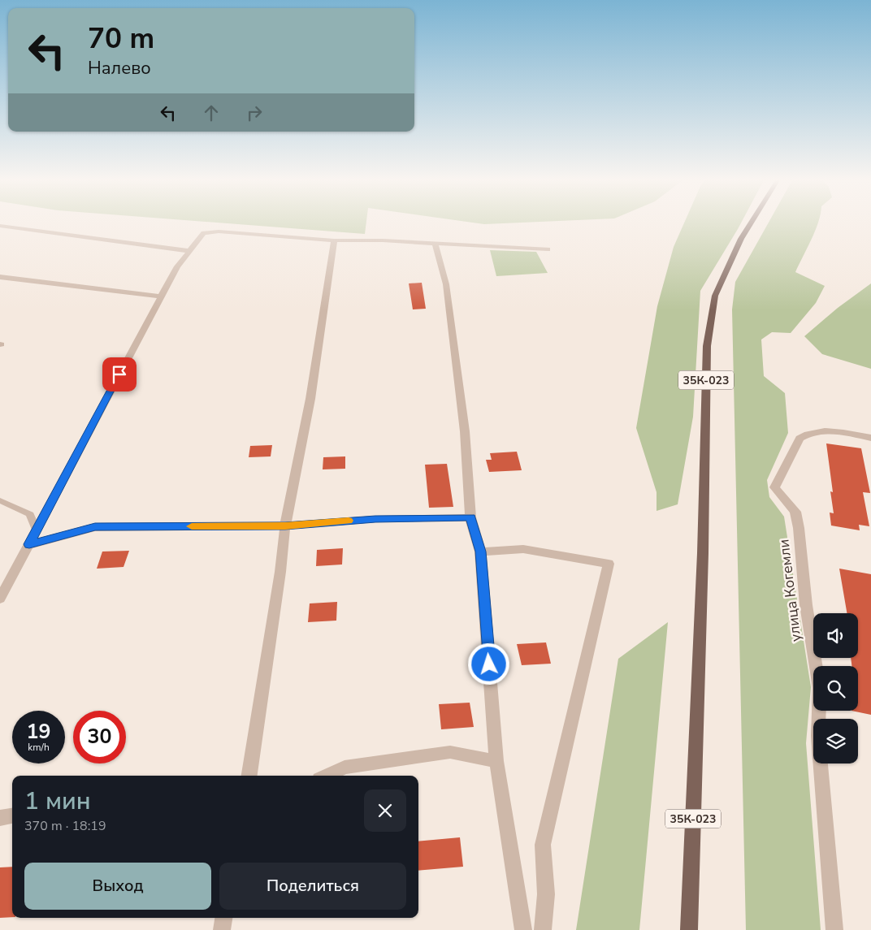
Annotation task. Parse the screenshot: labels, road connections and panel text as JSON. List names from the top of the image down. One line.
{"streets":{"main road":["35К-023"],"street":["улица Когемли"]},"page":{"turn":["70 m","Налево"],"speed":"19 km/h","limit":"30","heading":["1 мин","370 m · 18:19"],"buttons":["Выход","Поделиться"]}}
